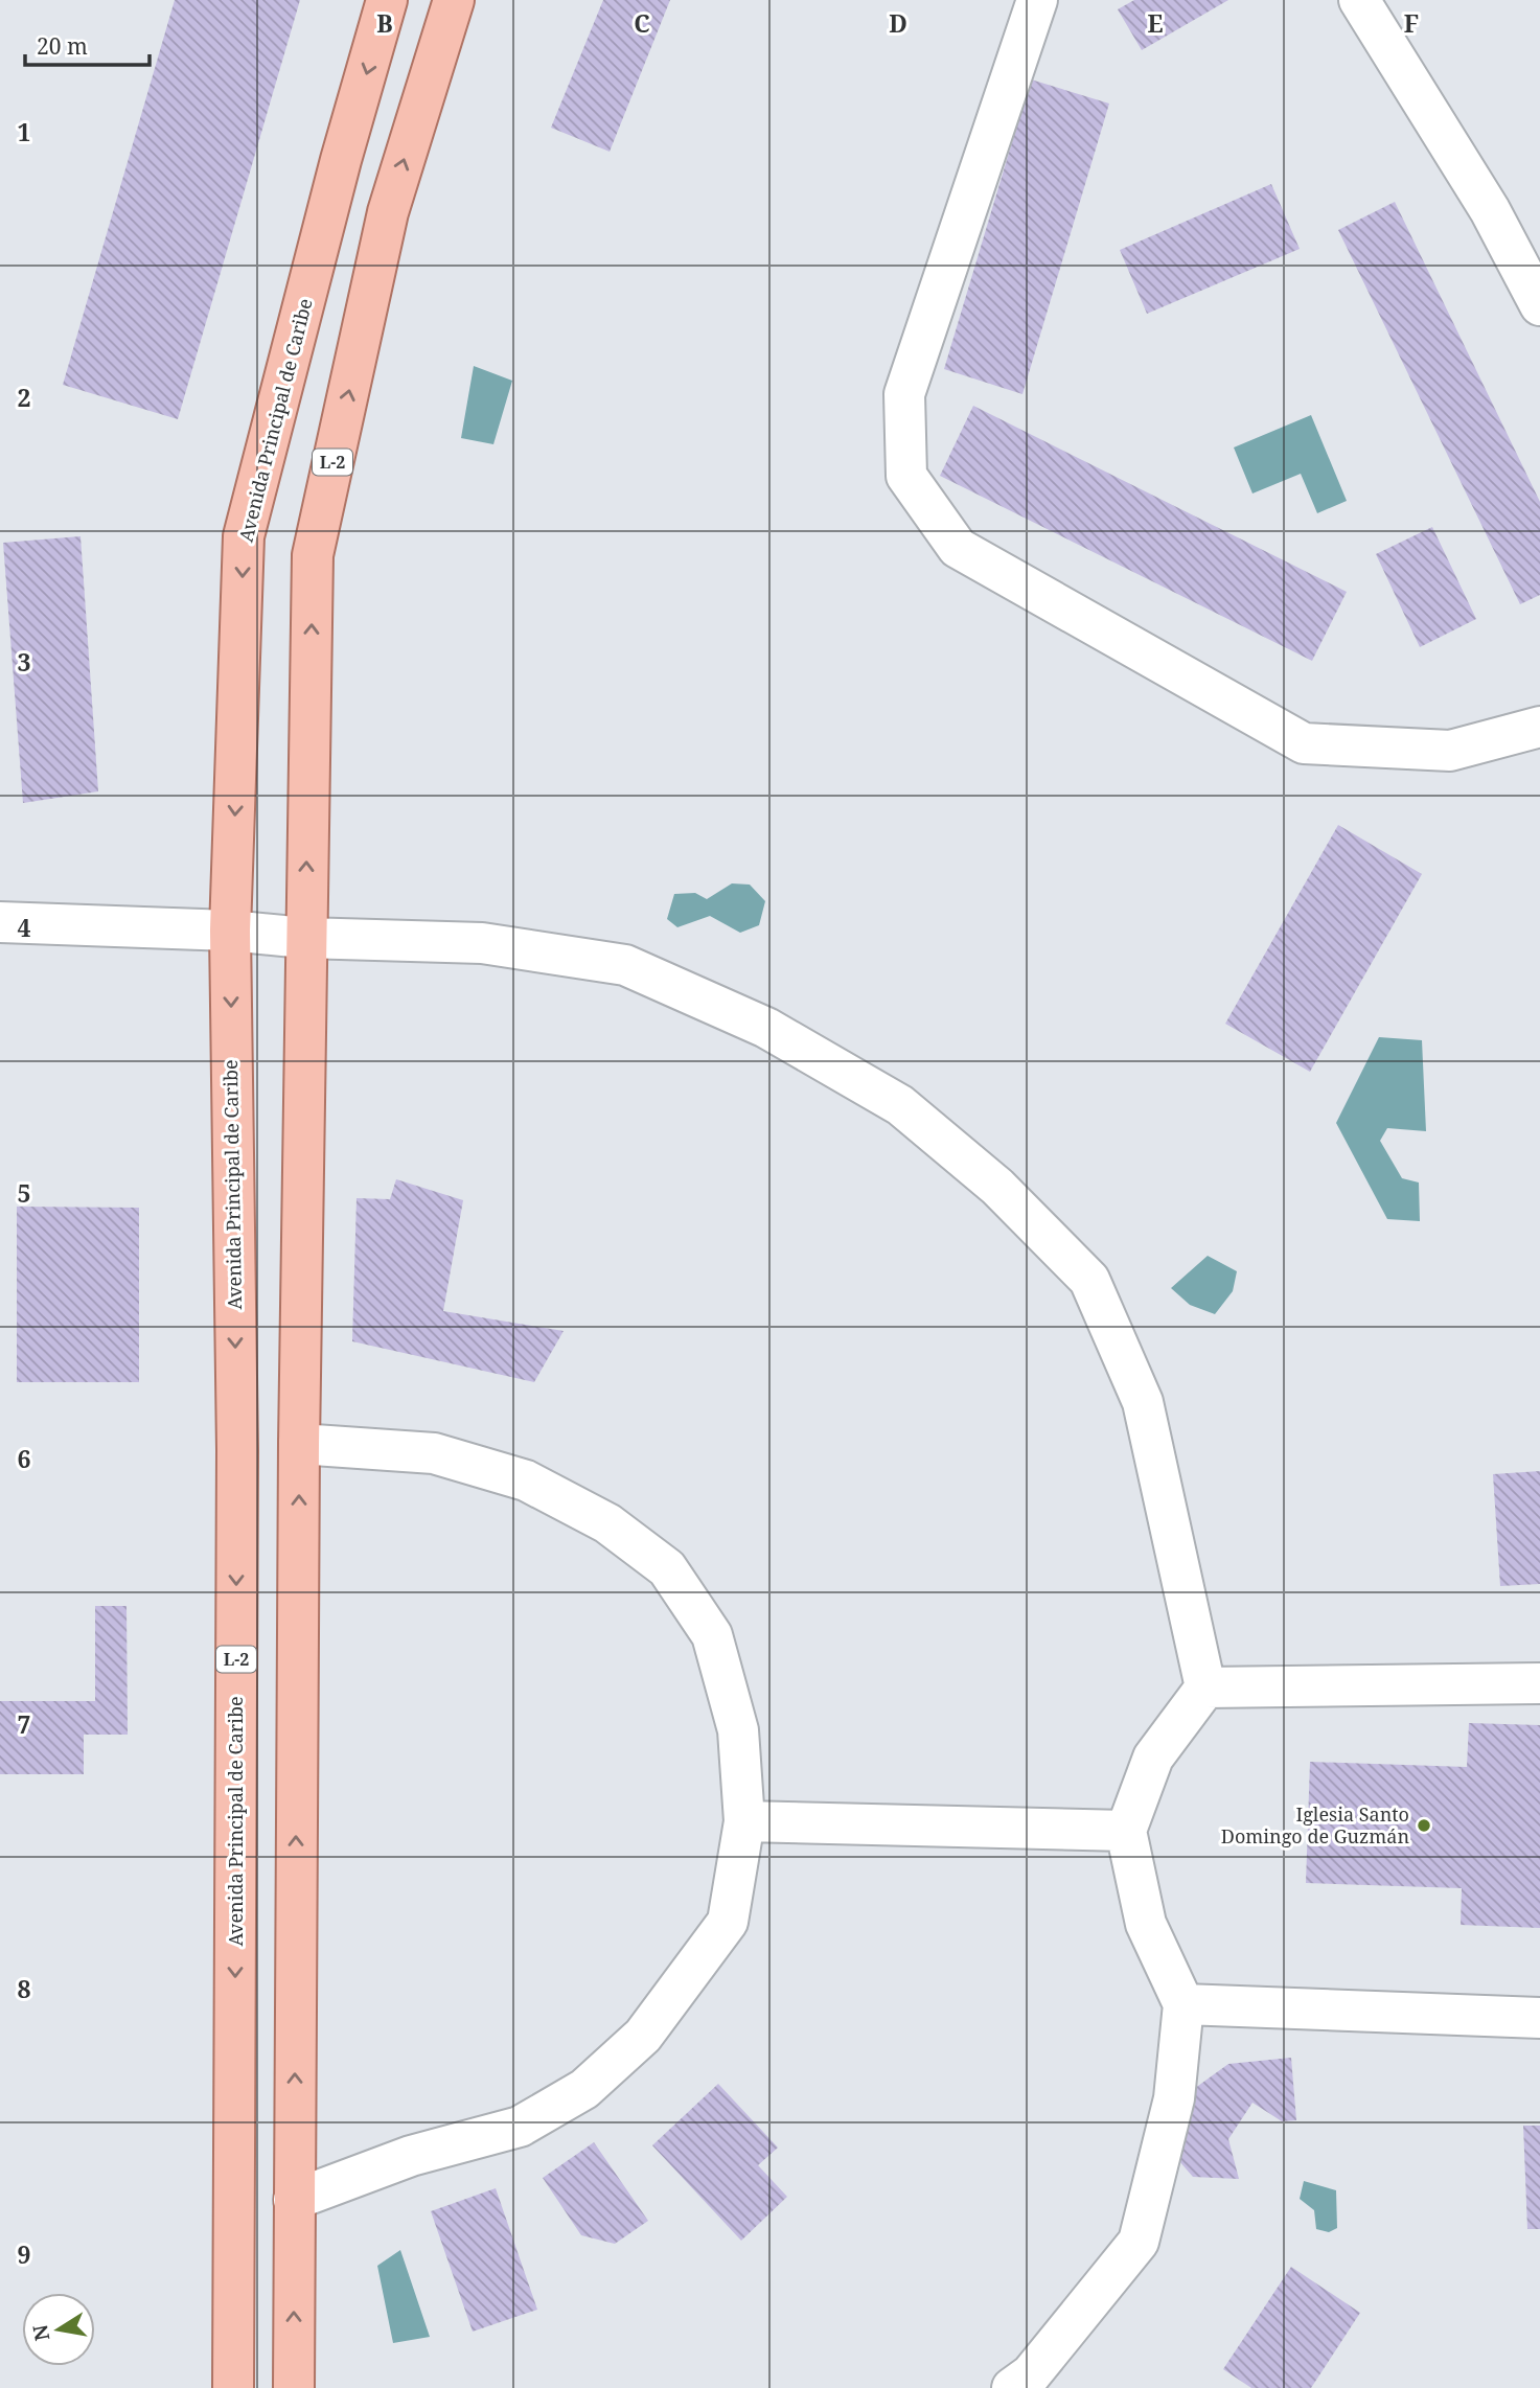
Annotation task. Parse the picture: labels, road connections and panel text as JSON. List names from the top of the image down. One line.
{"streets":{"main road":["Avenida Principal de Caribe","L-2"]},"places":["Iglesia Santo Domingo de Guzmán"],"scale_bar":"20 m","north":"left","grid":{"columns":["B","C","D","E","F"],"rows":["1","2","3","4","5","6","7","8","9"]}}
